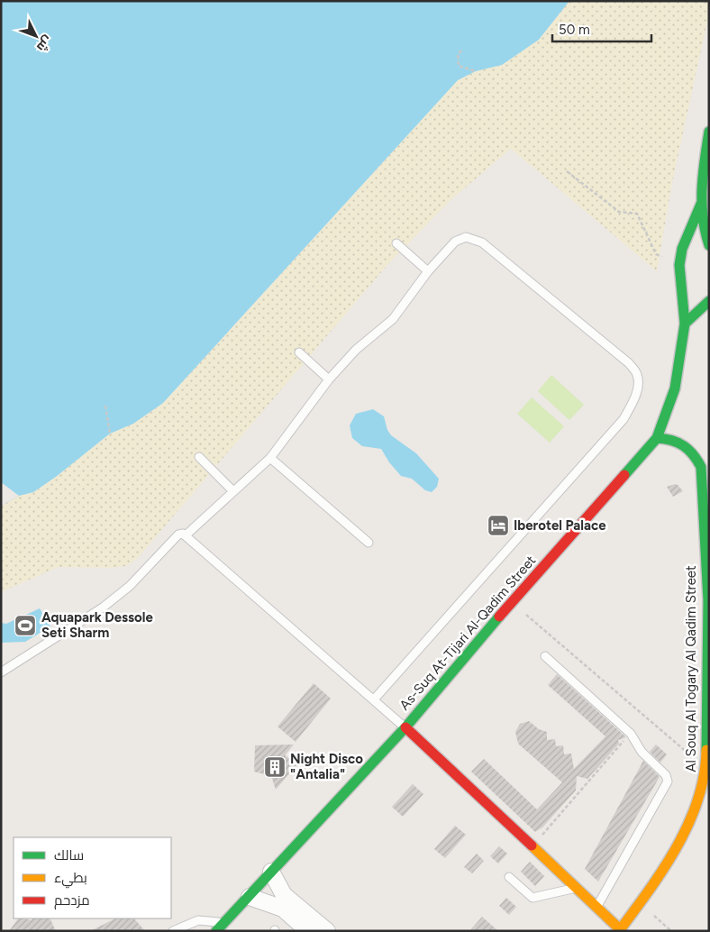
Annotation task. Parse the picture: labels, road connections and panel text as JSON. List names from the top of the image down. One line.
{"streets":{"main road":["As-Suq At-Tijari Al-Qadim Street","Al Souq Al Togary Al Qadim Street"]},"crossings":[["As-Suq At-Tijari Al-Qadim Street","Al Souq Al Togary Al Qadim Street"]],"places":{"hotel":["Iberotel Palace"],"sports":["Aquapark Dessole Seti Sharm"],"building":["Night Disco \"Antalia\""]},"legend":["سالك","بطيء","مزدحم"],"scale_bar":"50 m","north":"bottom right"}
